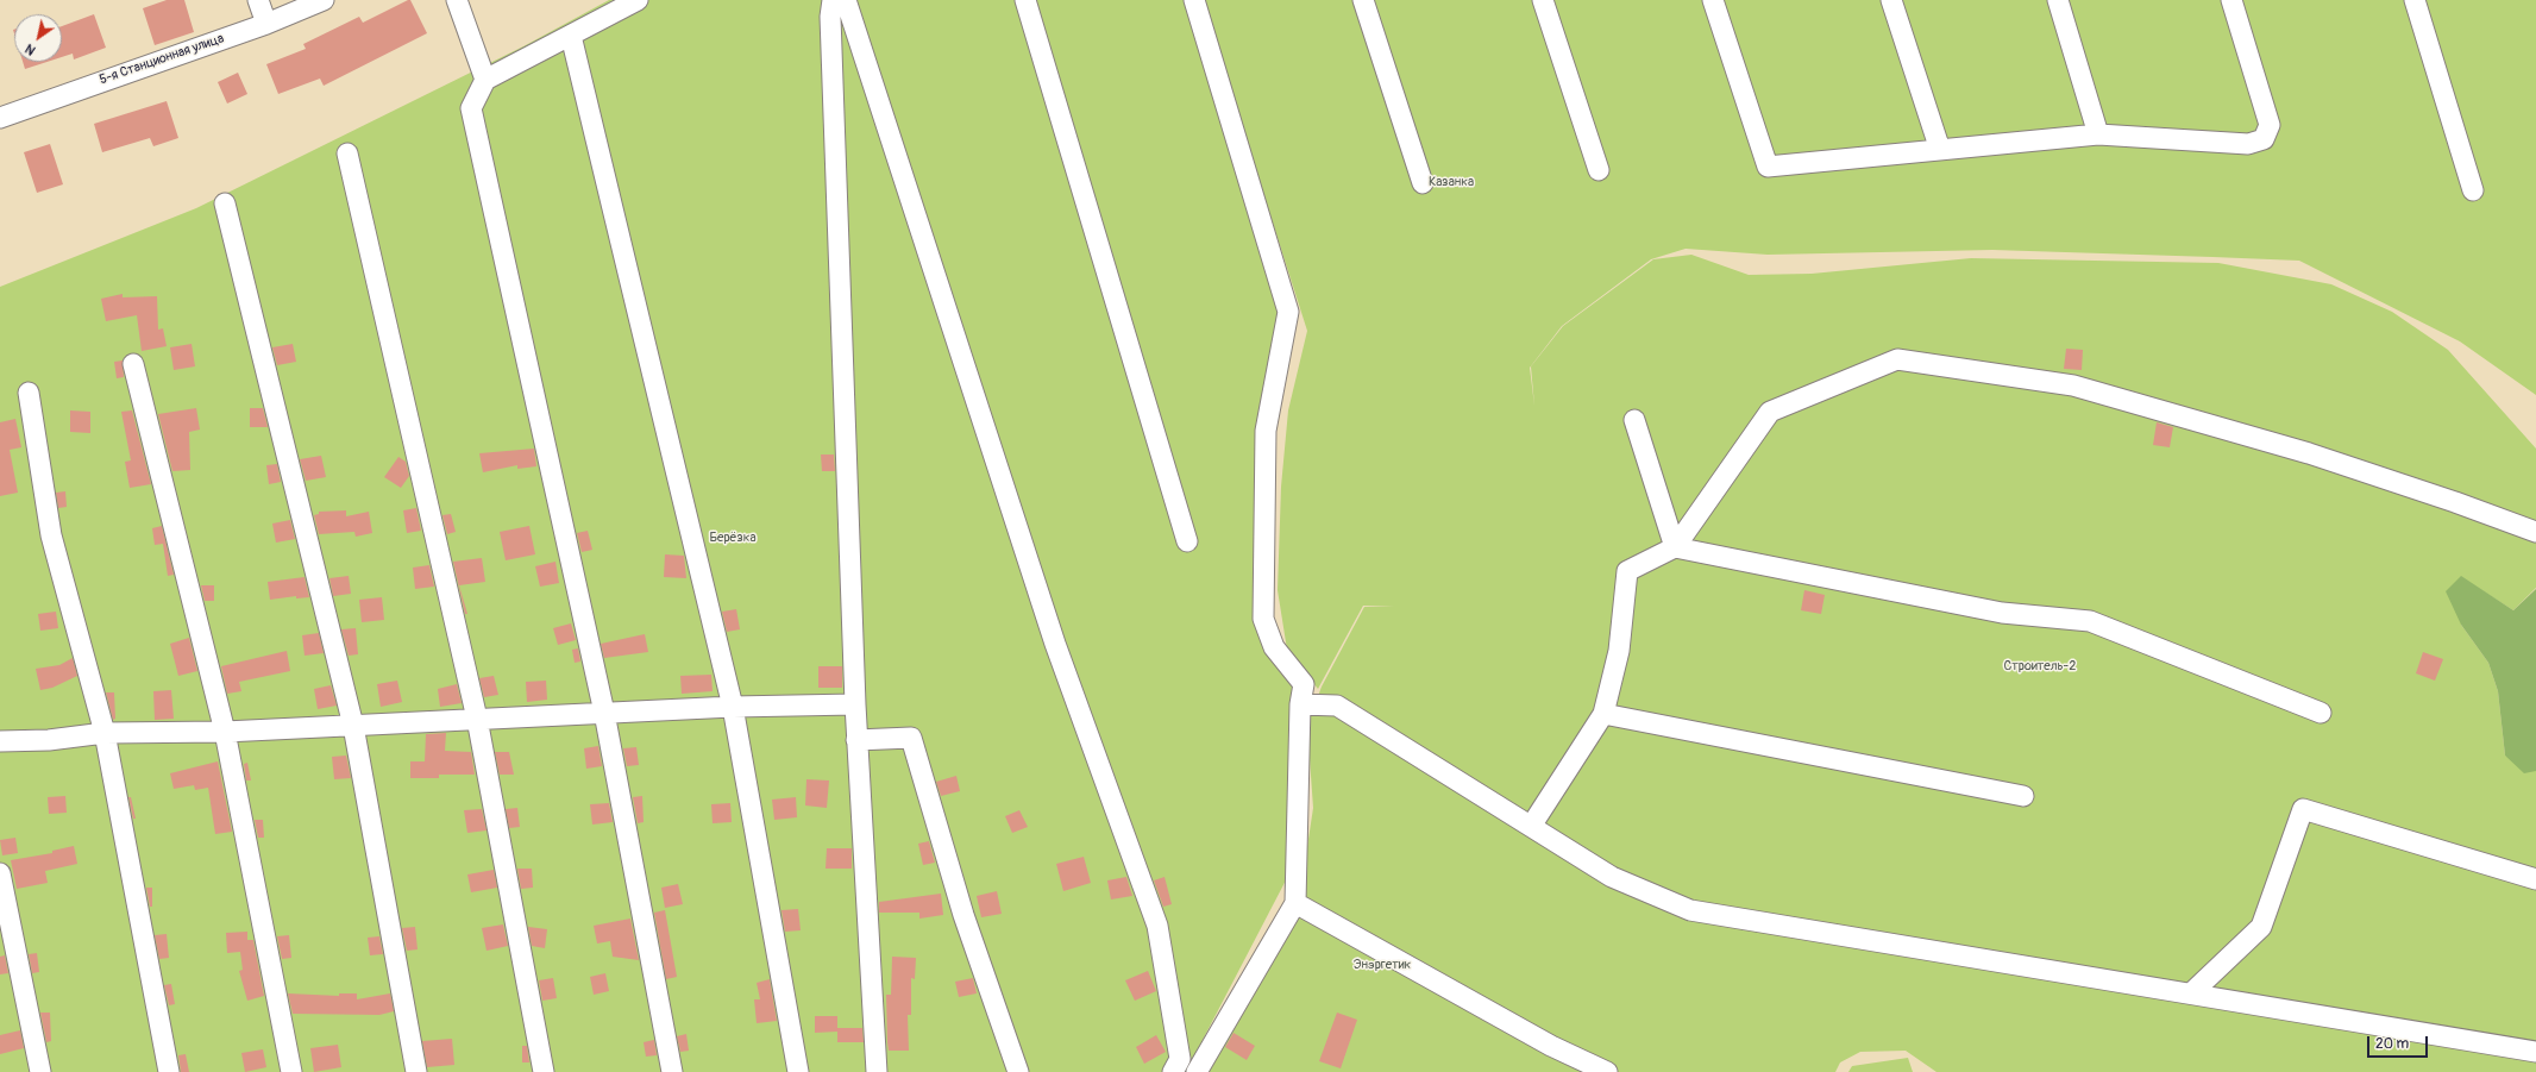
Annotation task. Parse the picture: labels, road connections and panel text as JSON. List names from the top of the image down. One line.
{"streets":{"street":["5-я Станционная улица"]},"parks":["Казанка","Берёзка","Строитель-2","Энэргетик"],"scale_bar":"20 m","north":"bottom left"}
